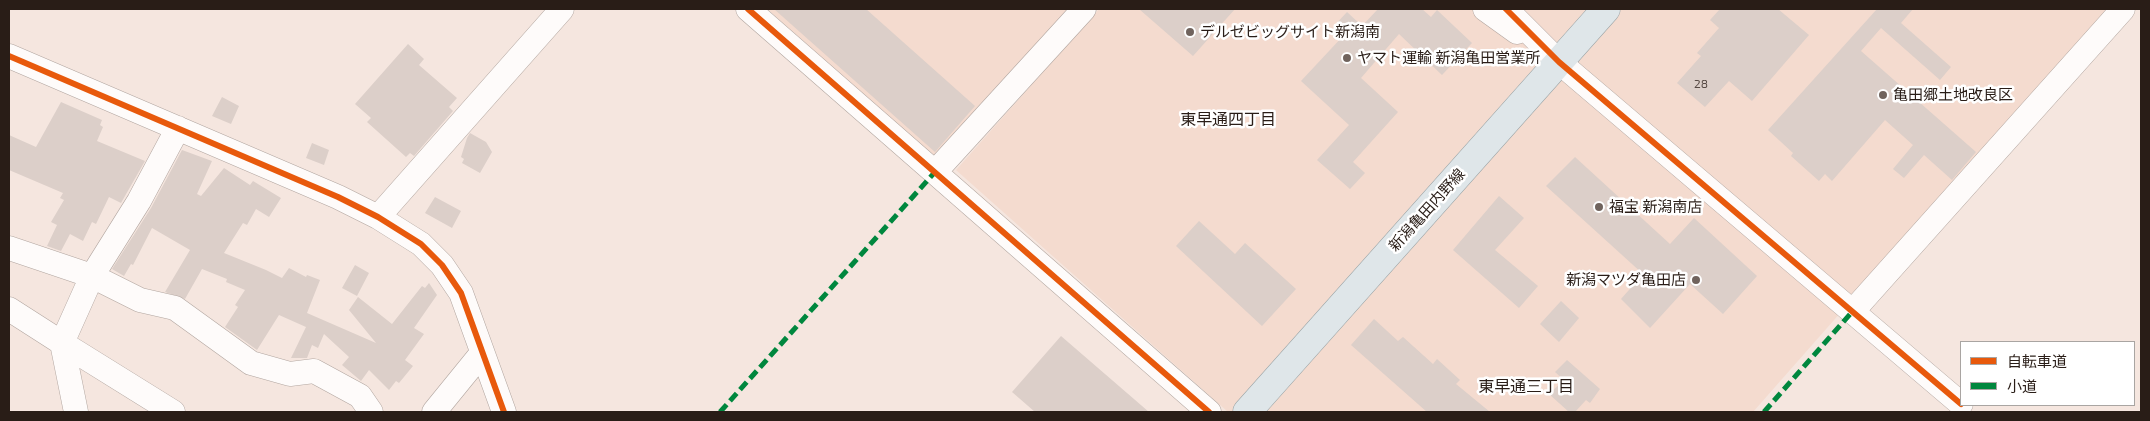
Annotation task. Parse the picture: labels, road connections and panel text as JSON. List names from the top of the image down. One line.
{"streets":{"main road":["新潟亀田内野線"]},"districts":["東早通四丁目","東早通三丁目"],"places":["デルゼビッグサイト新潟南","ヤマト運輸 新潟亀田営業所","亀田郷土地改良区","福宝 新潟南店","新潟マツダ亀田店"],"house_numbers":["28"],"legend":["自転車道","小道"]}
